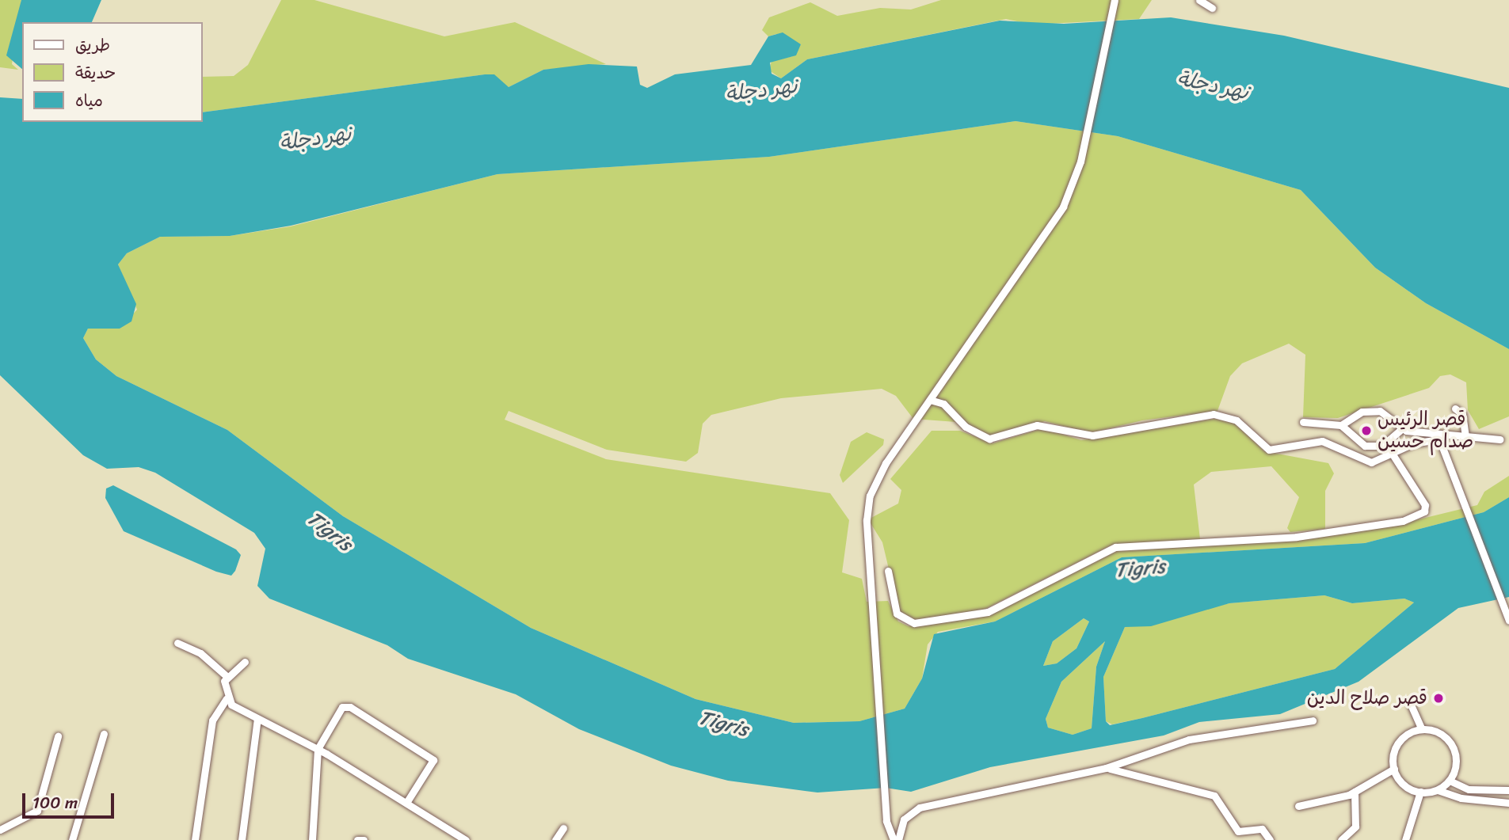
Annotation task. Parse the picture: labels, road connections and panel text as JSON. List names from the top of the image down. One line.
{"water":["نهر دجلة","Tigris"],"places":["قصر الرئيس صدام حسين","قصر صلاح الدين"],"legend":["طريق","حديقة","مياه"],"scale_bar":"100 m"}
